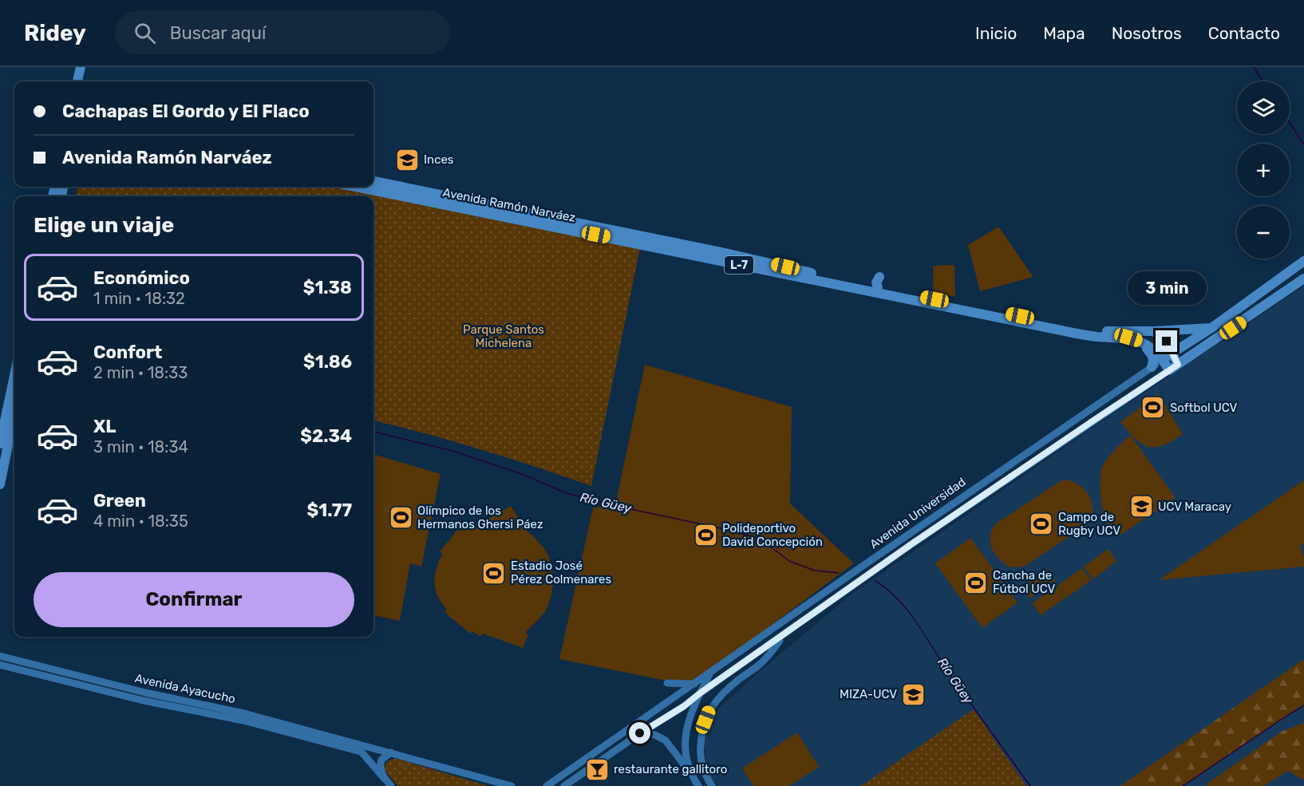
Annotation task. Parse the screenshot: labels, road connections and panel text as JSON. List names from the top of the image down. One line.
{"streets":{"main road":["Avenida Ramón Narváez","L-7","Avenida Universidad"],"street":["Avenida Ayacucho"]},"crossings":[["Avenida Ramón Narváez","Avenida Universidad"]],"water":["Río Güey"],"parks":["Parque Santos Michelena"],"places":{"school or university":["Inces","UCV Maracay","MIZA-UCV"],"sports":["Softbol UCV","Olímpico de los Hermanos Ghersi Páez","Campo de Rugby UCV","Polideportivo David Concepción","Estadio José Pérez Colmenares","Cancha de Fútbol UCV"],"bar":["restaurante gallitoro"]},"page":{"header":"Ridey","search":"Buscar aquí","nav":["Inicio","Mapa","Nosotros","Contacto"],"map_buttons":["+","−"],"banner":["Cachapas El Gordo y El Flaco","Avenida Ramón Narváez"],"heading":"Elige un viaje","list":[{"name":"Económico","note":"1 min · 18:32","value":"$1.38"},{"name":"Confort","note":"2 min · 18:33","value":"$1.86"},{"name":"XL","note":"3 min · 18:34","value":"$2.34"},{"name":"Green","note":"4 min · 18:35","value":"$1.77"}],"bubble":"3 min","buttons":"Confirmar"}}
